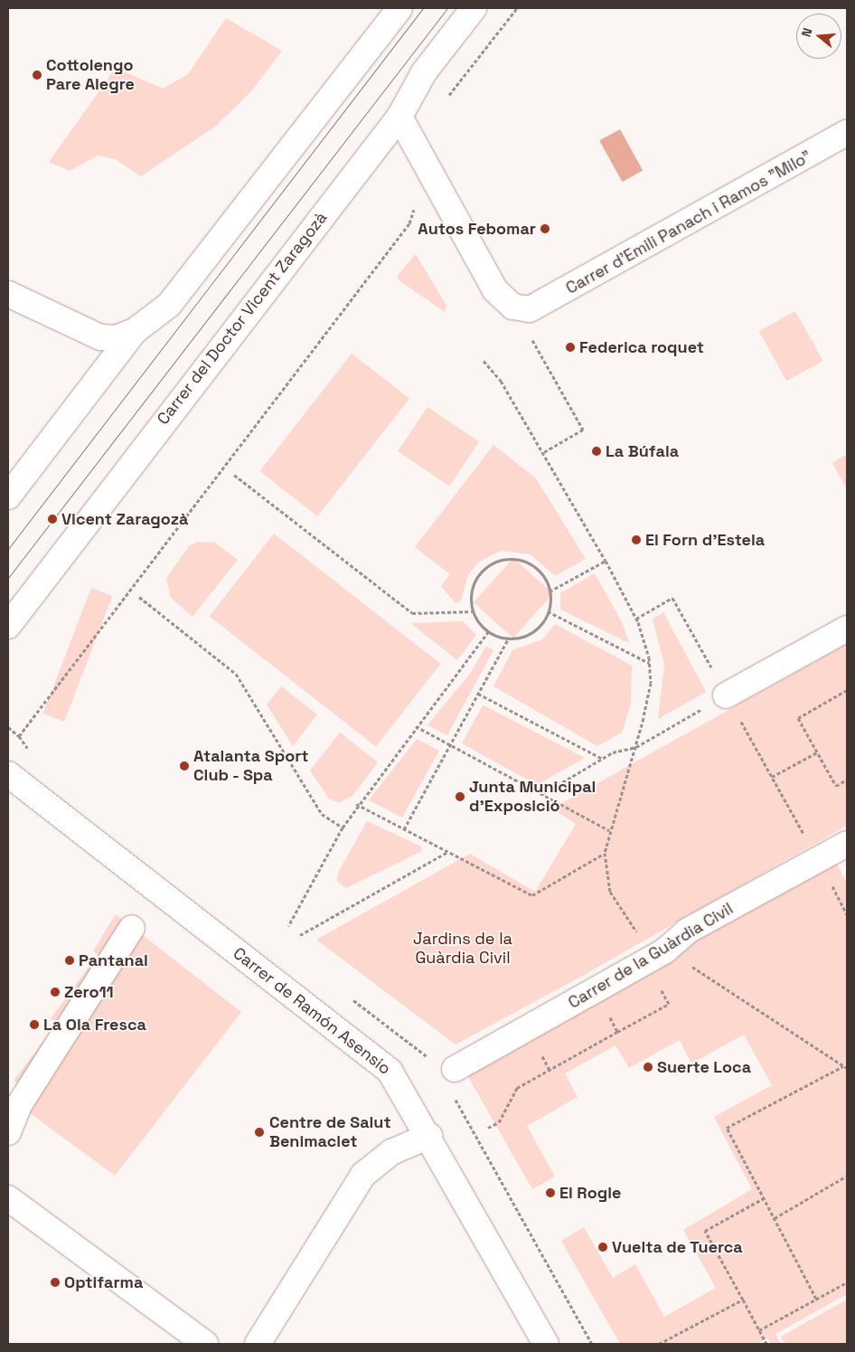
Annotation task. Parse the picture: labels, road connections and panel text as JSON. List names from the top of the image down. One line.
{"streets":{"street":["Carrer d'Emili Panach i Ramos \"Milo\"","Carrer del Doctor Vicent Zaragozà","Carrer de la Guàrdia Civil","Carrer de Ramón Asensio"]},"crossings":[["Carrer d'Emili Panach i Ramos \"Milo\"","Carrer del Doctor Vicent Zaragozà"]],"parks":["Jardins de la Guàrdia Civil"],"places":["Cottolengo Pare Alegre","Autos Febomar","Federica roquet","La Búfala","Vicent Zaragozà","El Forn d'Estela","Atalanta Sport Club - Spa","Junta Municipal d'Exposició","Pantanal","Zero11","La Ola Fresca","Suerte Loca","Centre de Salut Benimaclet","El Rogle","Vuelta de Tuerca","Optifarma"],"north":"left"}
